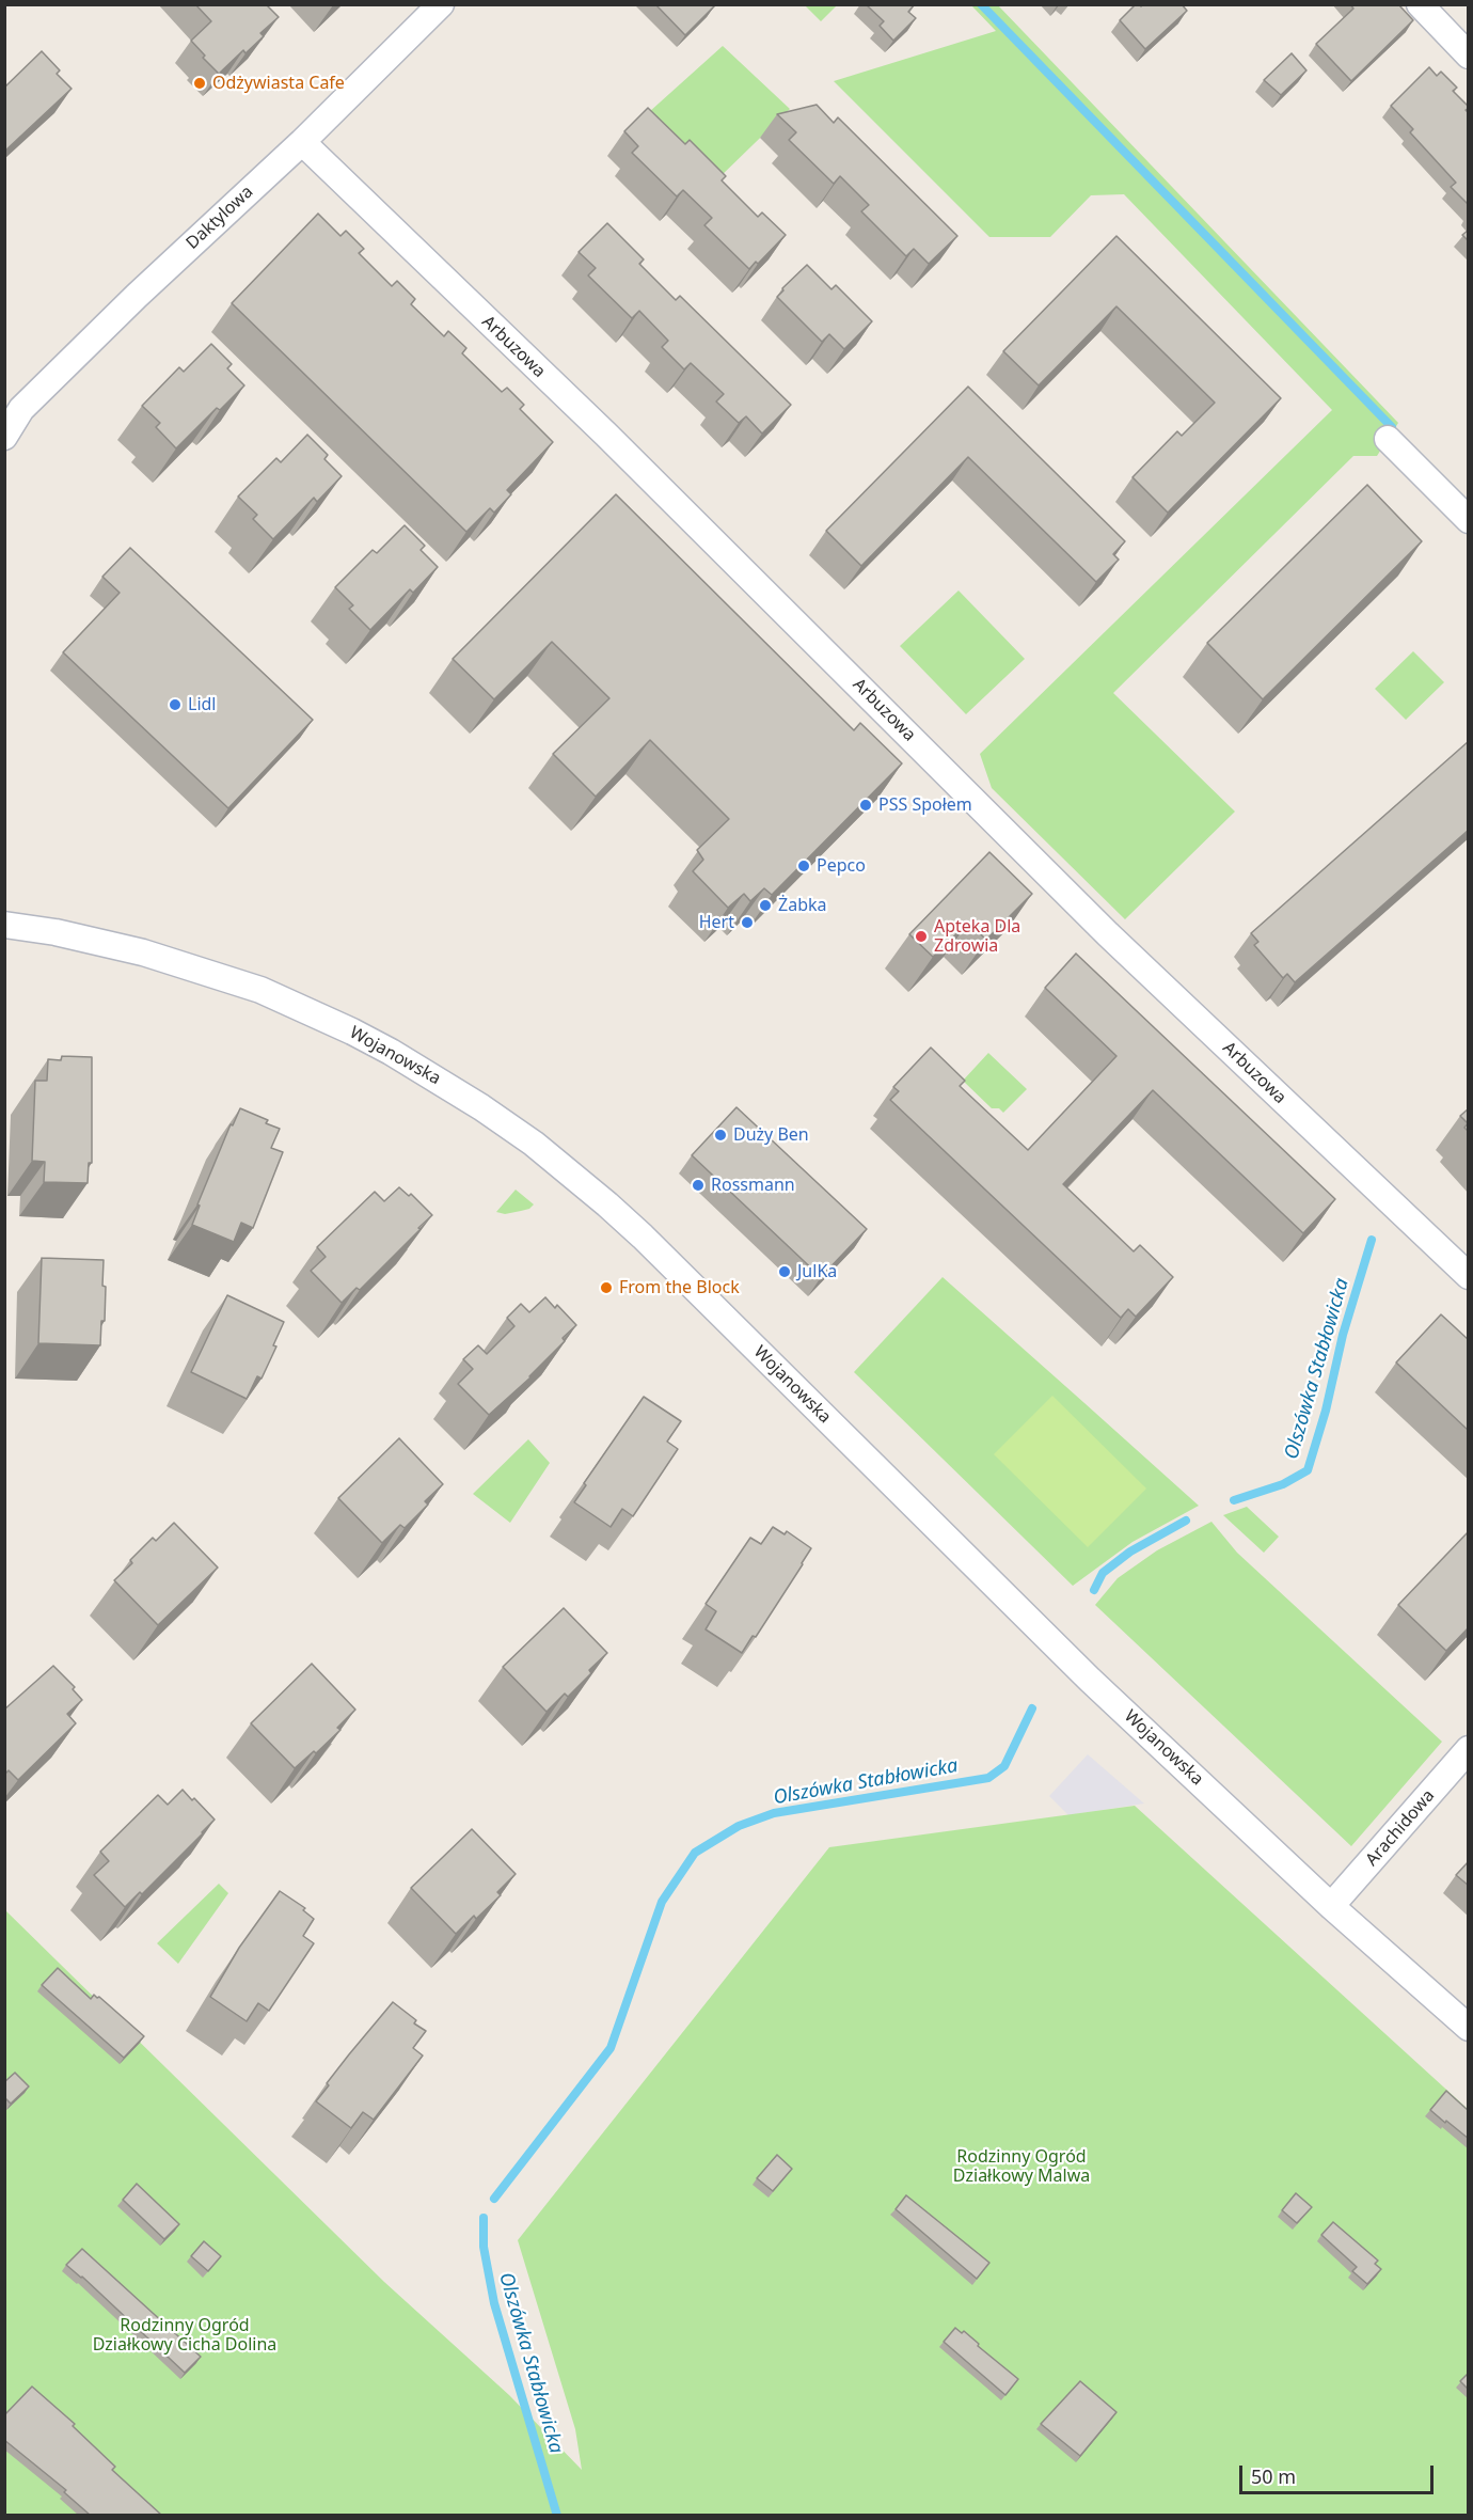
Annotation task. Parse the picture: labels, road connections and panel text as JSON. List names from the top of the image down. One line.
{"streets":{"street":["Daktylowa","Arbuzowa","Wojanowska","Arachidowa"]},"crossings":[["Daktylowa","Arbuzowa"],["Wojanowska","Arachidowa"]],"water":["Olszówka Stabłowicka"],"parks":["Rodzinny Ogród Działkowy Malwa","Rodzinny Ogród Działkowy Cicha Dolina"],"places":["Odżywiasta Cafe","Lidl","PSS Społem","Pepco","Żabka","Hert","Apteka Dla Zdrowia","Duży Ben","Rossmann","JulKa","From the Block"],"scale_bar":"50 m"}
